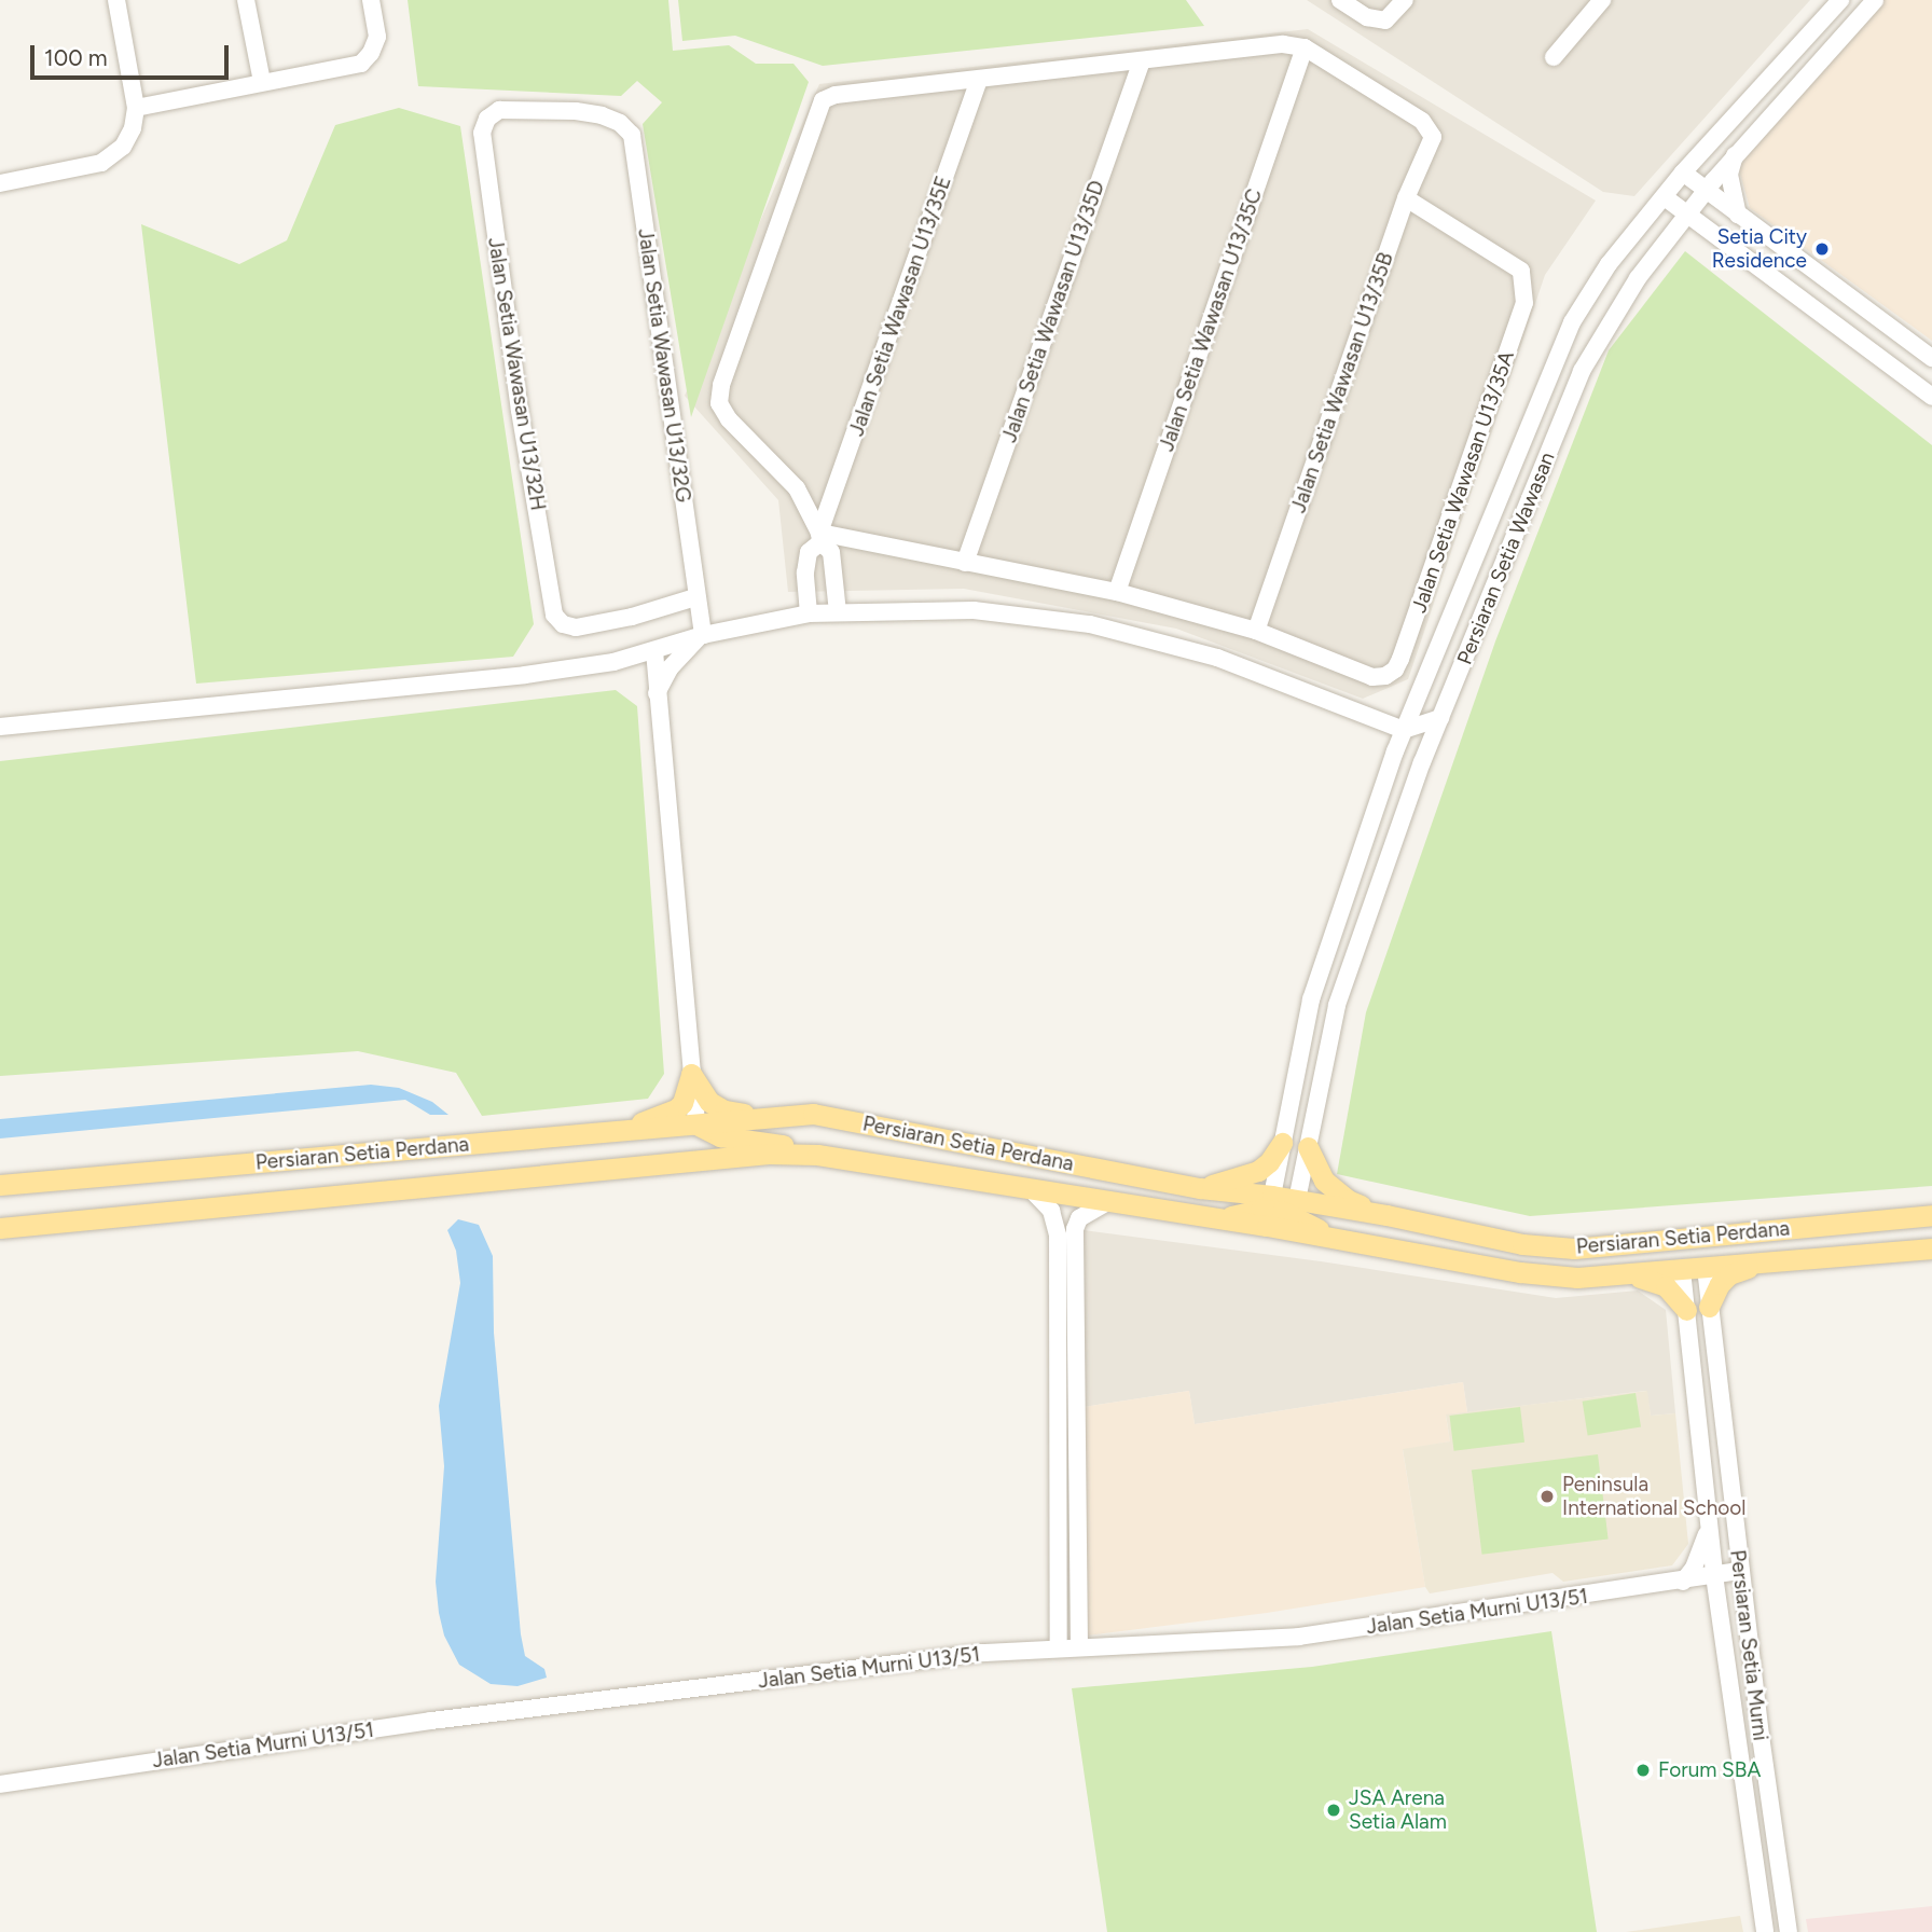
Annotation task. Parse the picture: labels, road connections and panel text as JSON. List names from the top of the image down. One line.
{"streets":{"main road":["Persiaran Setia Perdana"],"street":["Jalan Setia Wawasan U13/35E","Jalan Setia Wawasan U13/35D","Jalan Setia Wawasan U13/35C","Jalan Setia Wawasan U13/32G","Jalan Setia Wawasan U13/32H","Jalan Setia Wawasan U13/35B","Jalan Setia Wawasan U13/35A","Persiaran Setia Wawasan","Jalan Setia Murni U13/51","Persiaran Setia Murni"]},"crossings":[["Jalan Setia Wawasan U13/35C","Jalan Setia Wawasan U13/35B"],["Jalan Setia Wawasan U13/32G","Jalan Setia Wawasan U13/32H"],["Jalan Setia Wawasan U13/35B","Jalan Setia Wawasan U13/35A"],["Persiaran Setia Wawasan","Persiaran Setia Perdana"],["Persiaran Setia Perdana","Persiaran Setia Murni"],["Jalan Setia Murni U13/51","Persiaran Setia Murni"]],"places":["Setia City Residence","Peninsula International School","Forum SBA","JSA Arena Setia Alam"],"scale_bar":"100 m"}
